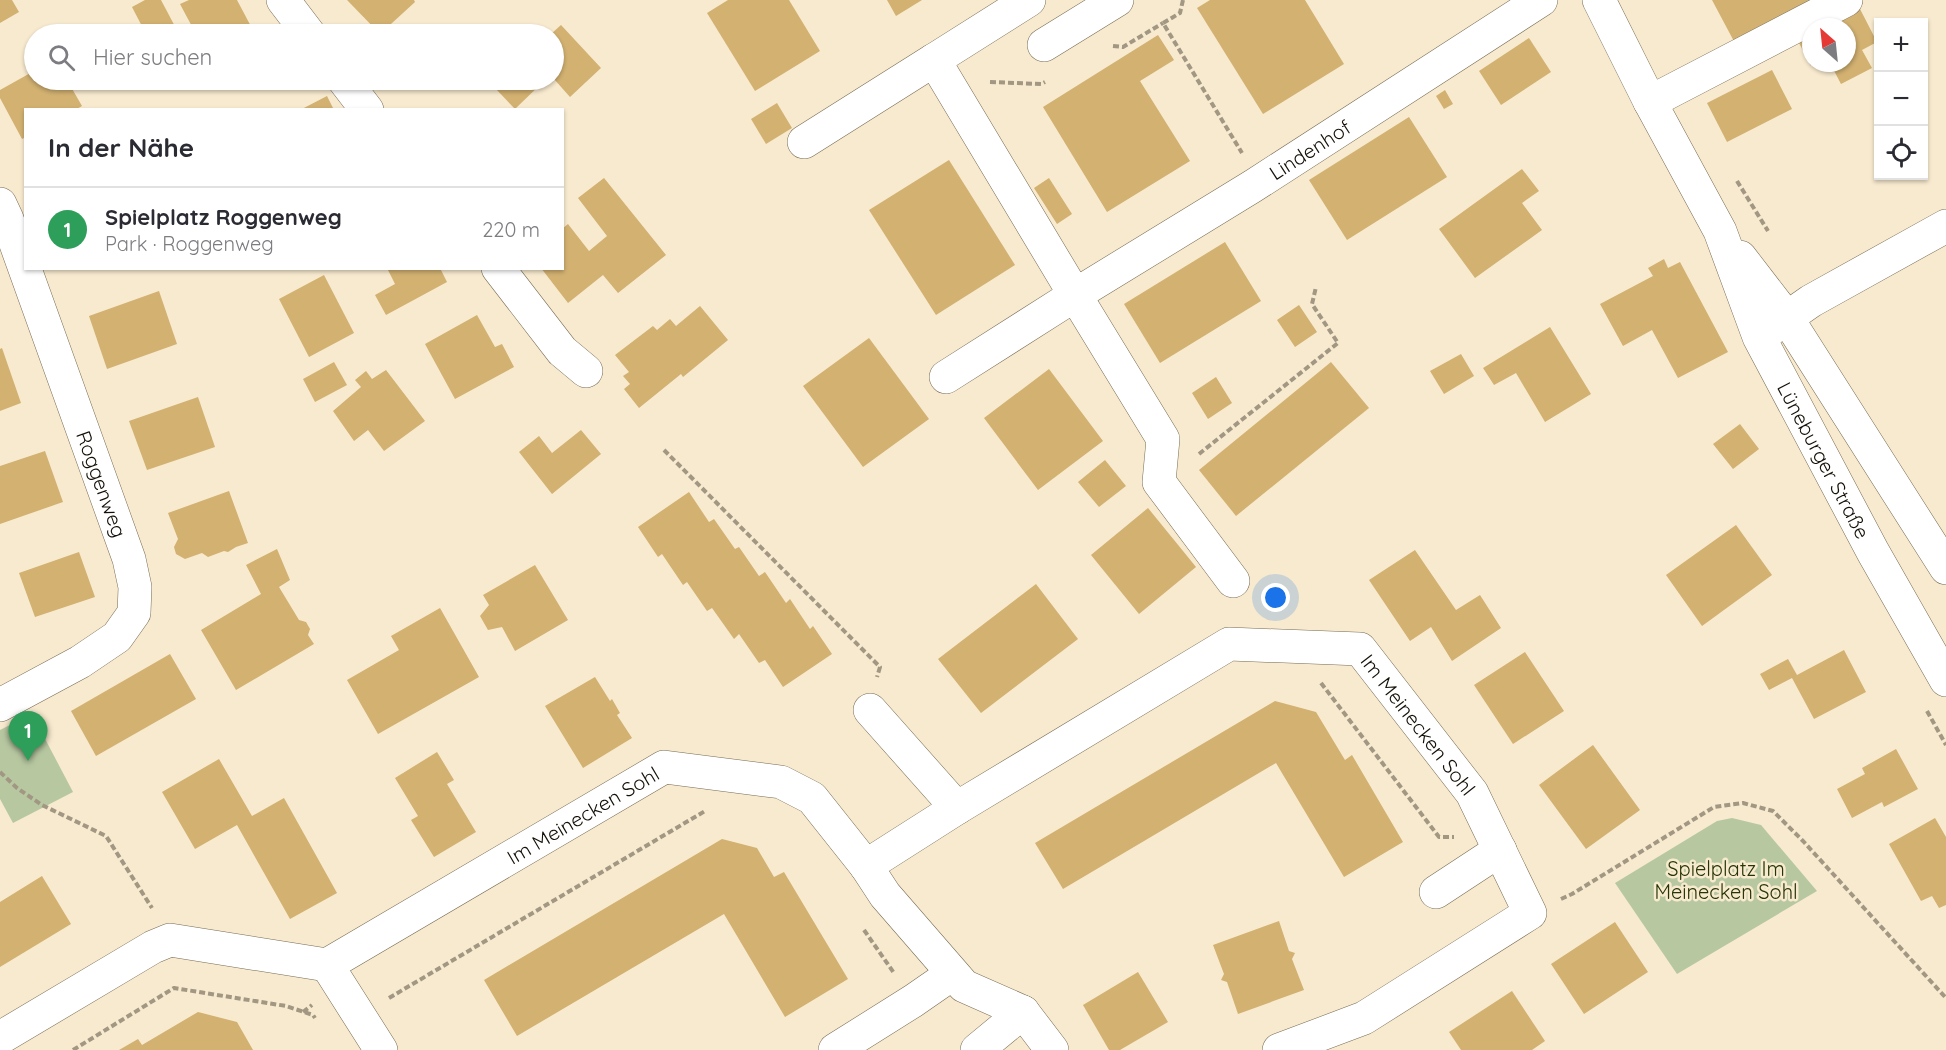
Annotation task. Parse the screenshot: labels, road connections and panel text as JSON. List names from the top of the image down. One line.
{"streets":{"street":["Lindenhof","Lüneburger Straße","Roggenweg","Im Meinecken Sohl"]},"parks":["Spielplatz Im Meinecken Sohl"],"north":"top left","page":{"map_buttons":["+","−"],"search":"Hier suchen","heading":"In der Nähe","list":[{"mark":"1","name":"Spielplatz Roggenweg","note":"Park · Roggenweg","value":"220 m"}],"pins":"1"}}
